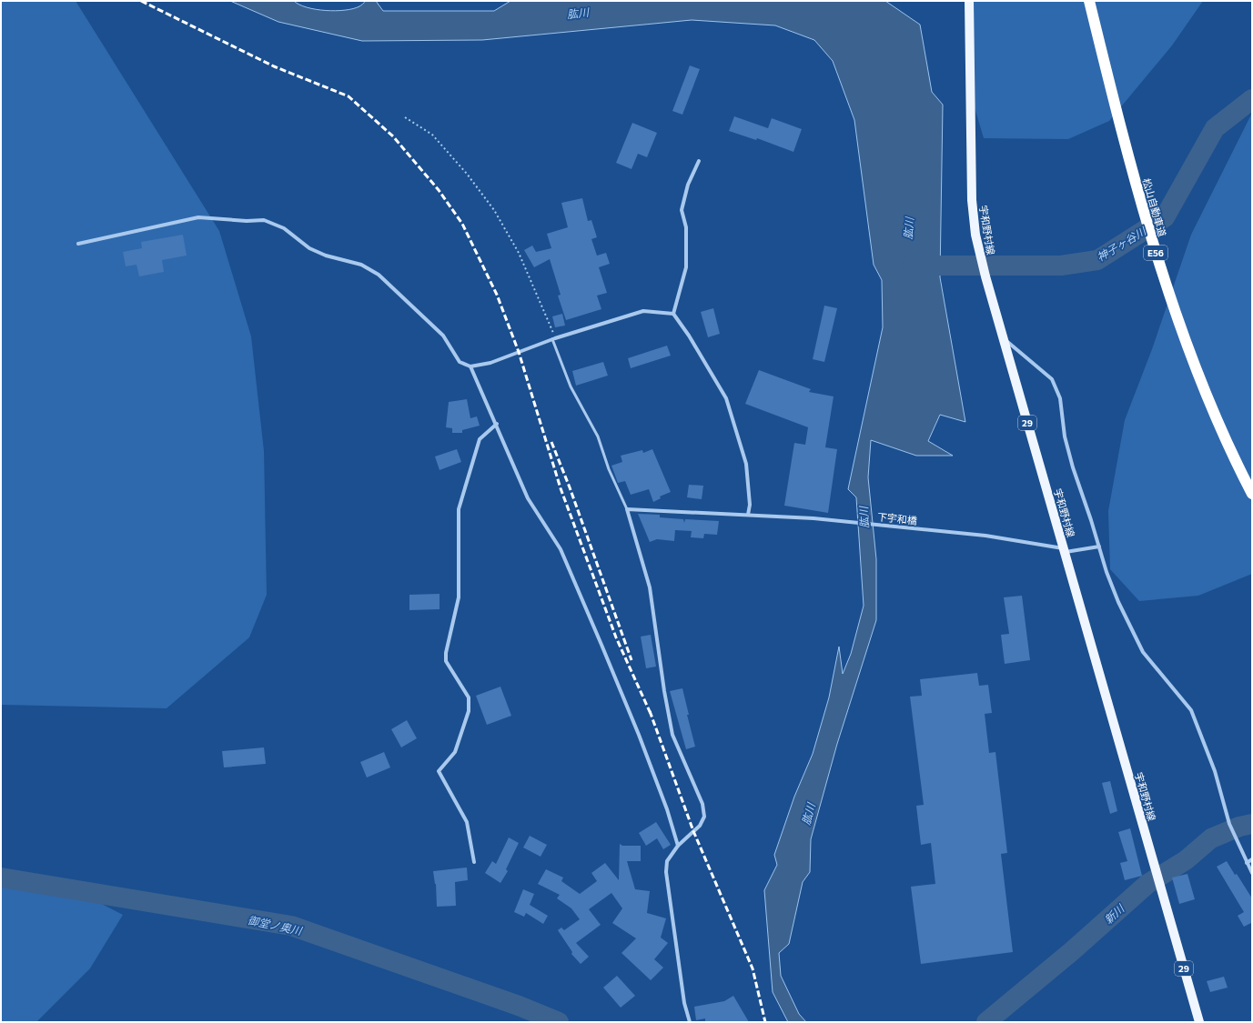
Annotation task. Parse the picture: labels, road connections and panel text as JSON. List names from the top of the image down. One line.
{"streets":{"highway":["松山自動車道","E56"],"main road":["宇和野村線","29"],"street":["下宇和橋"]},"crossings":[["宇和野村線","下宇和橋"]],"water":["肱川","神子ヶ谷川","新川","御堂ノ奥川"]}
